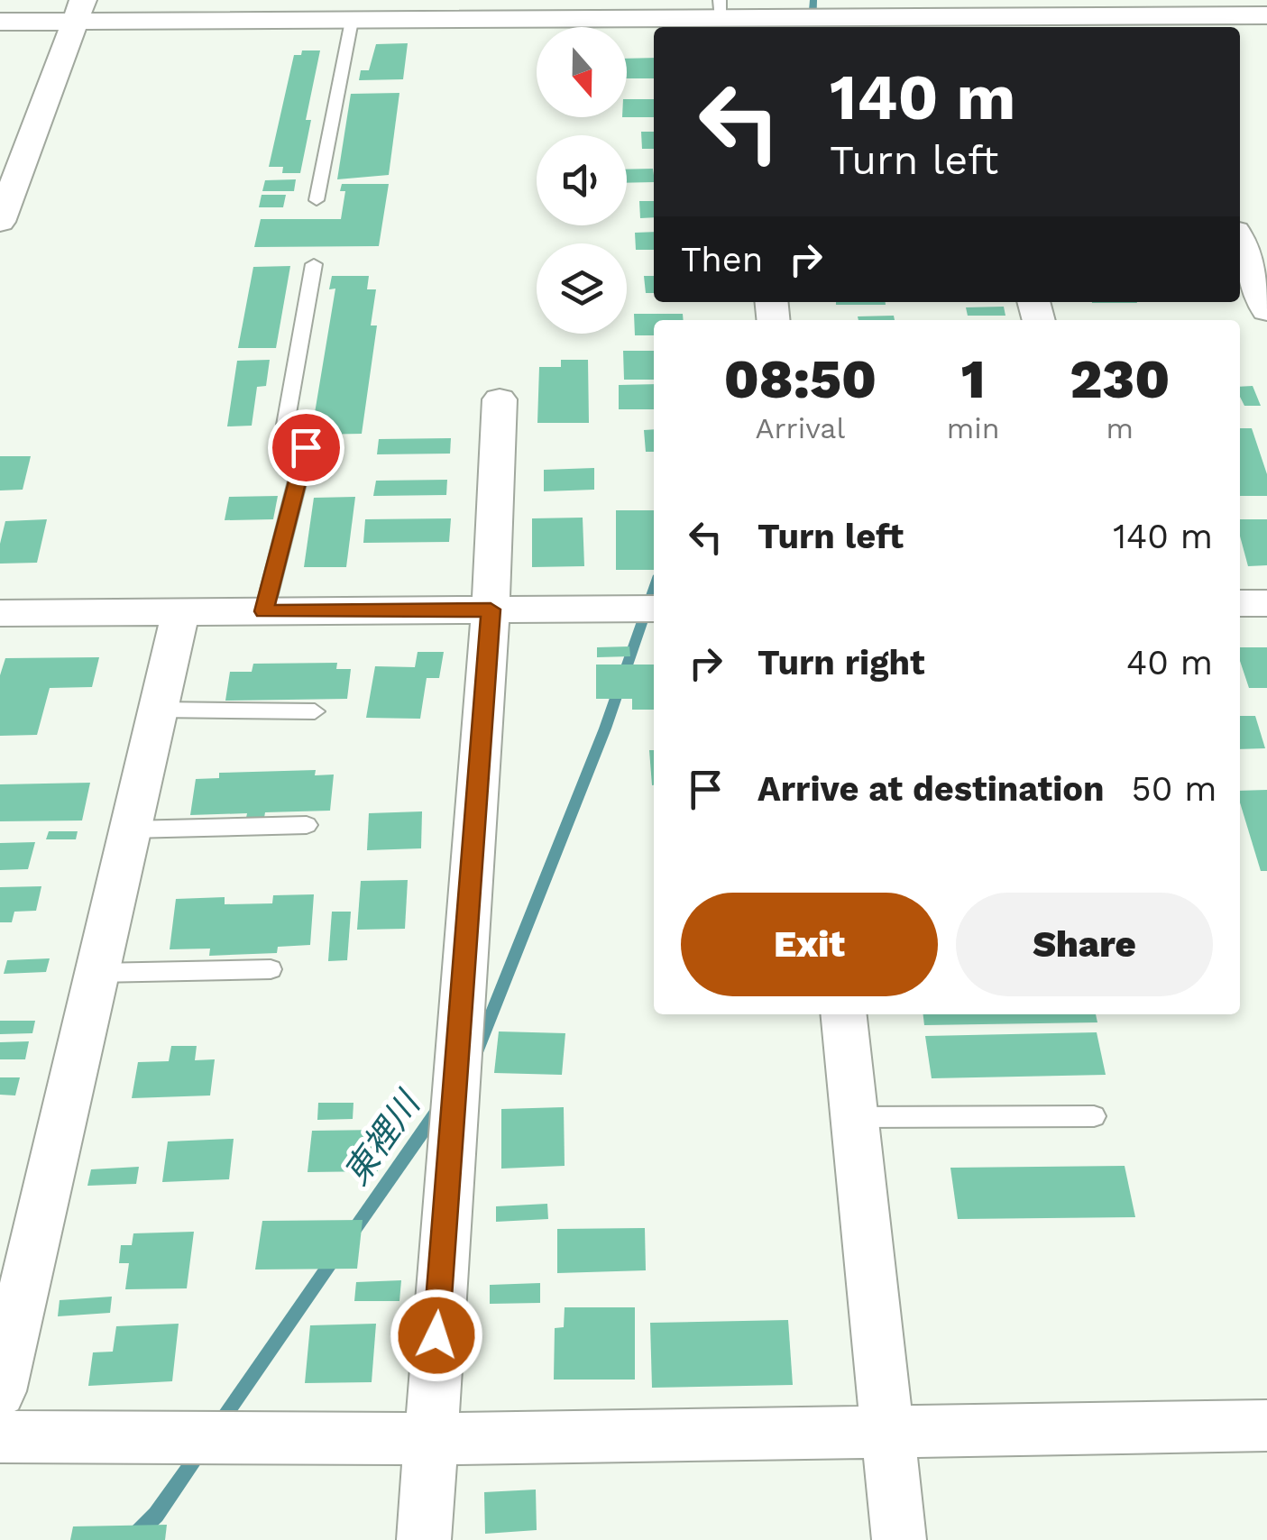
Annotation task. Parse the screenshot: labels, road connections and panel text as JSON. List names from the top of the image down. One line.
{"water":["東裡川"],"north":"bottom","page":{"turn":["140 m","Turn left"],"then":"Then","eta":["08:50","Arrival","1","min","230","m"],"list":[{"name":"Turn left","value":"140 m"},{"name":"Turn right","value":"40 m"},{"name":"Arrive at destination","value":"50 m"}],"buttons":["Exit","Share"]}}
